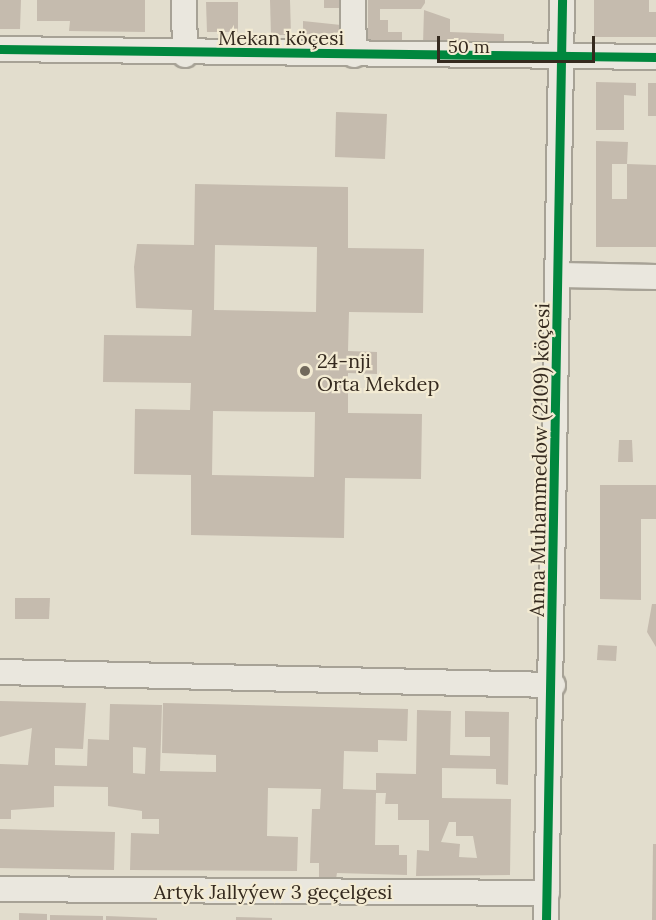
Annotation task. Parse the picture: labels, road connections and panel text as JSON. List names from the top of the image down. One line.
{"streets":{"street":["Mekan köçesi","Anna Muhammedow (2109) köçesi","Artyk Jallyýew 3 geçelgesi"]},"crossings":[["Mekan köçesi","Anna Muhammedow (2109) köçesi"],["Anna Muhammedow (2109) köçesi","Artyk Jallyýew 3 geçelgesi"]],"places":["24-nji Orta Mekdep"],"scale_bar":"50 m"}
